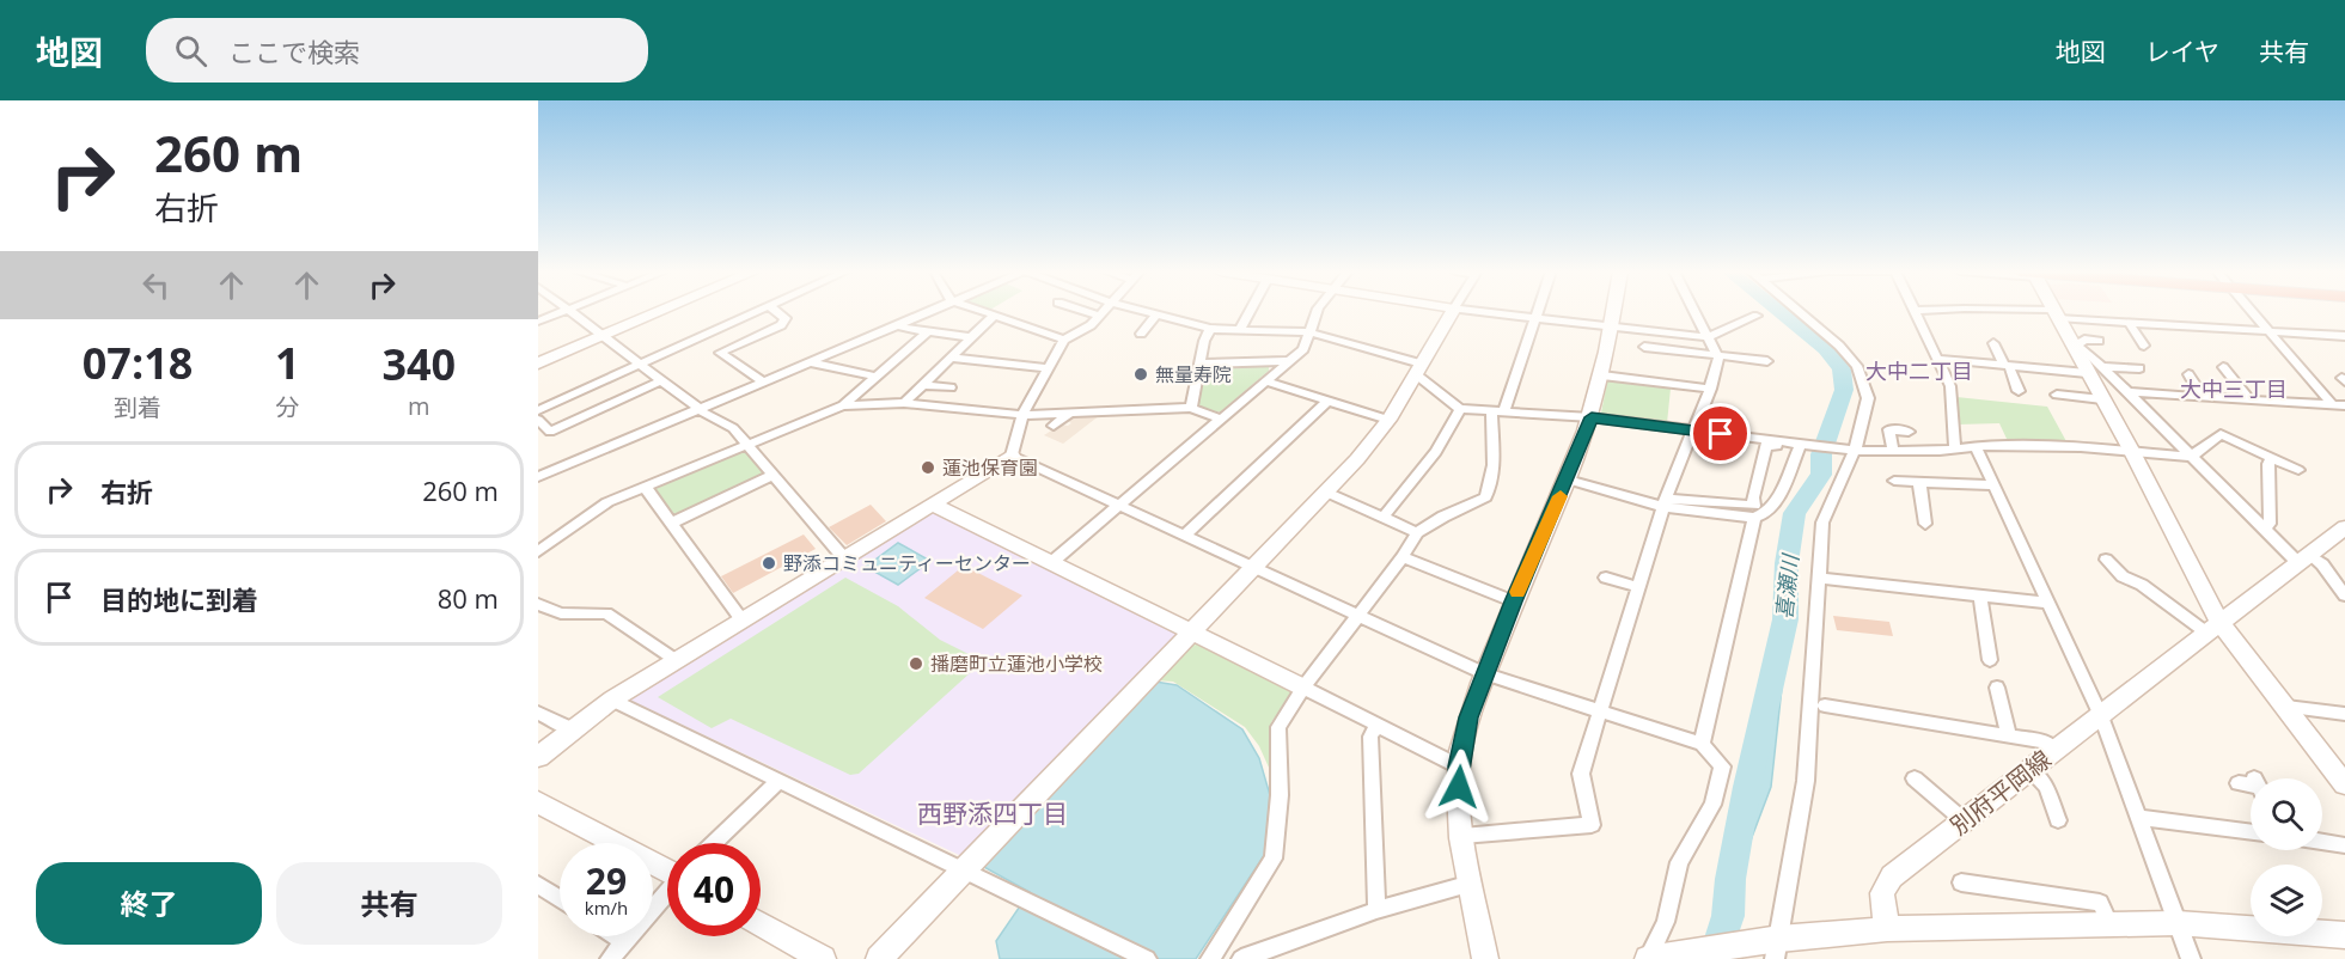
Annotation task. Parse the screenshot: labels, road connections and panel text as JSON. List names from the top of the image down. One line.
{"streets":{"street":["別府平岡線"]},"districts":["大中二丁目","大中三丁目","西野添四丁目"],"water":["喜瀬川"],"places":["無量寿院","蓮池保育園","野添コミュニティーセンター","播磨町立蓮池小学校"],"page":{"header":"地図","search":"ここで検索","nav":["地図","レイヤ","共有"],"turn":["260 m","右折"],"eta":["07:18","到着","1","分","340","m"],"list":[{"name":"右折","value":"260 m"},{"name":"目的地に到着","value":"80 m"}],"speed":"29 km/h","limit":"40","buttons":["終了","共有"]}}
